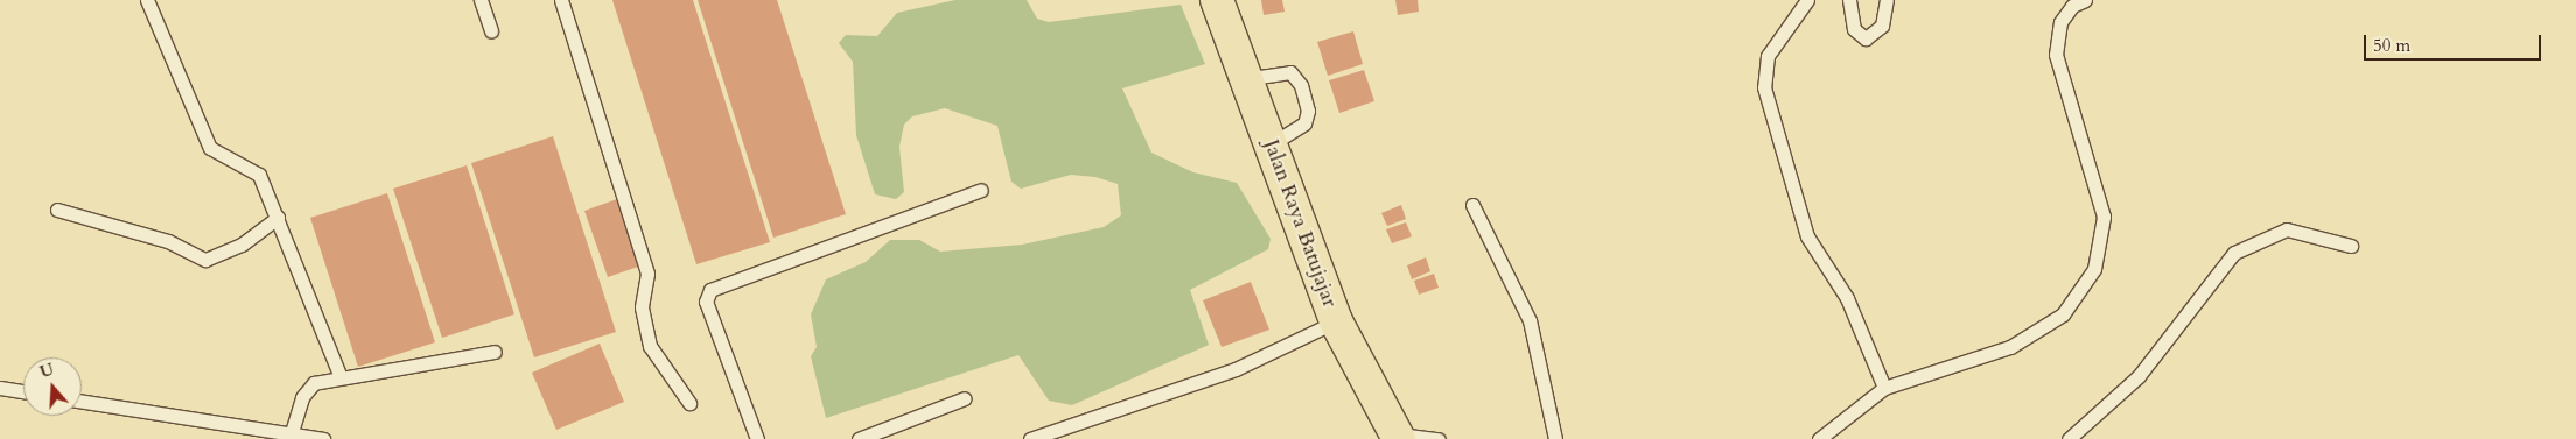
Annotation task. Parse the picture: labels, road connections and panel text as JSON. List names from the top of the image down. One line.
{"streets":{"highway":["Jalan Raya Batujajar"]},"scale_bar":"50 m","north":"top"}
